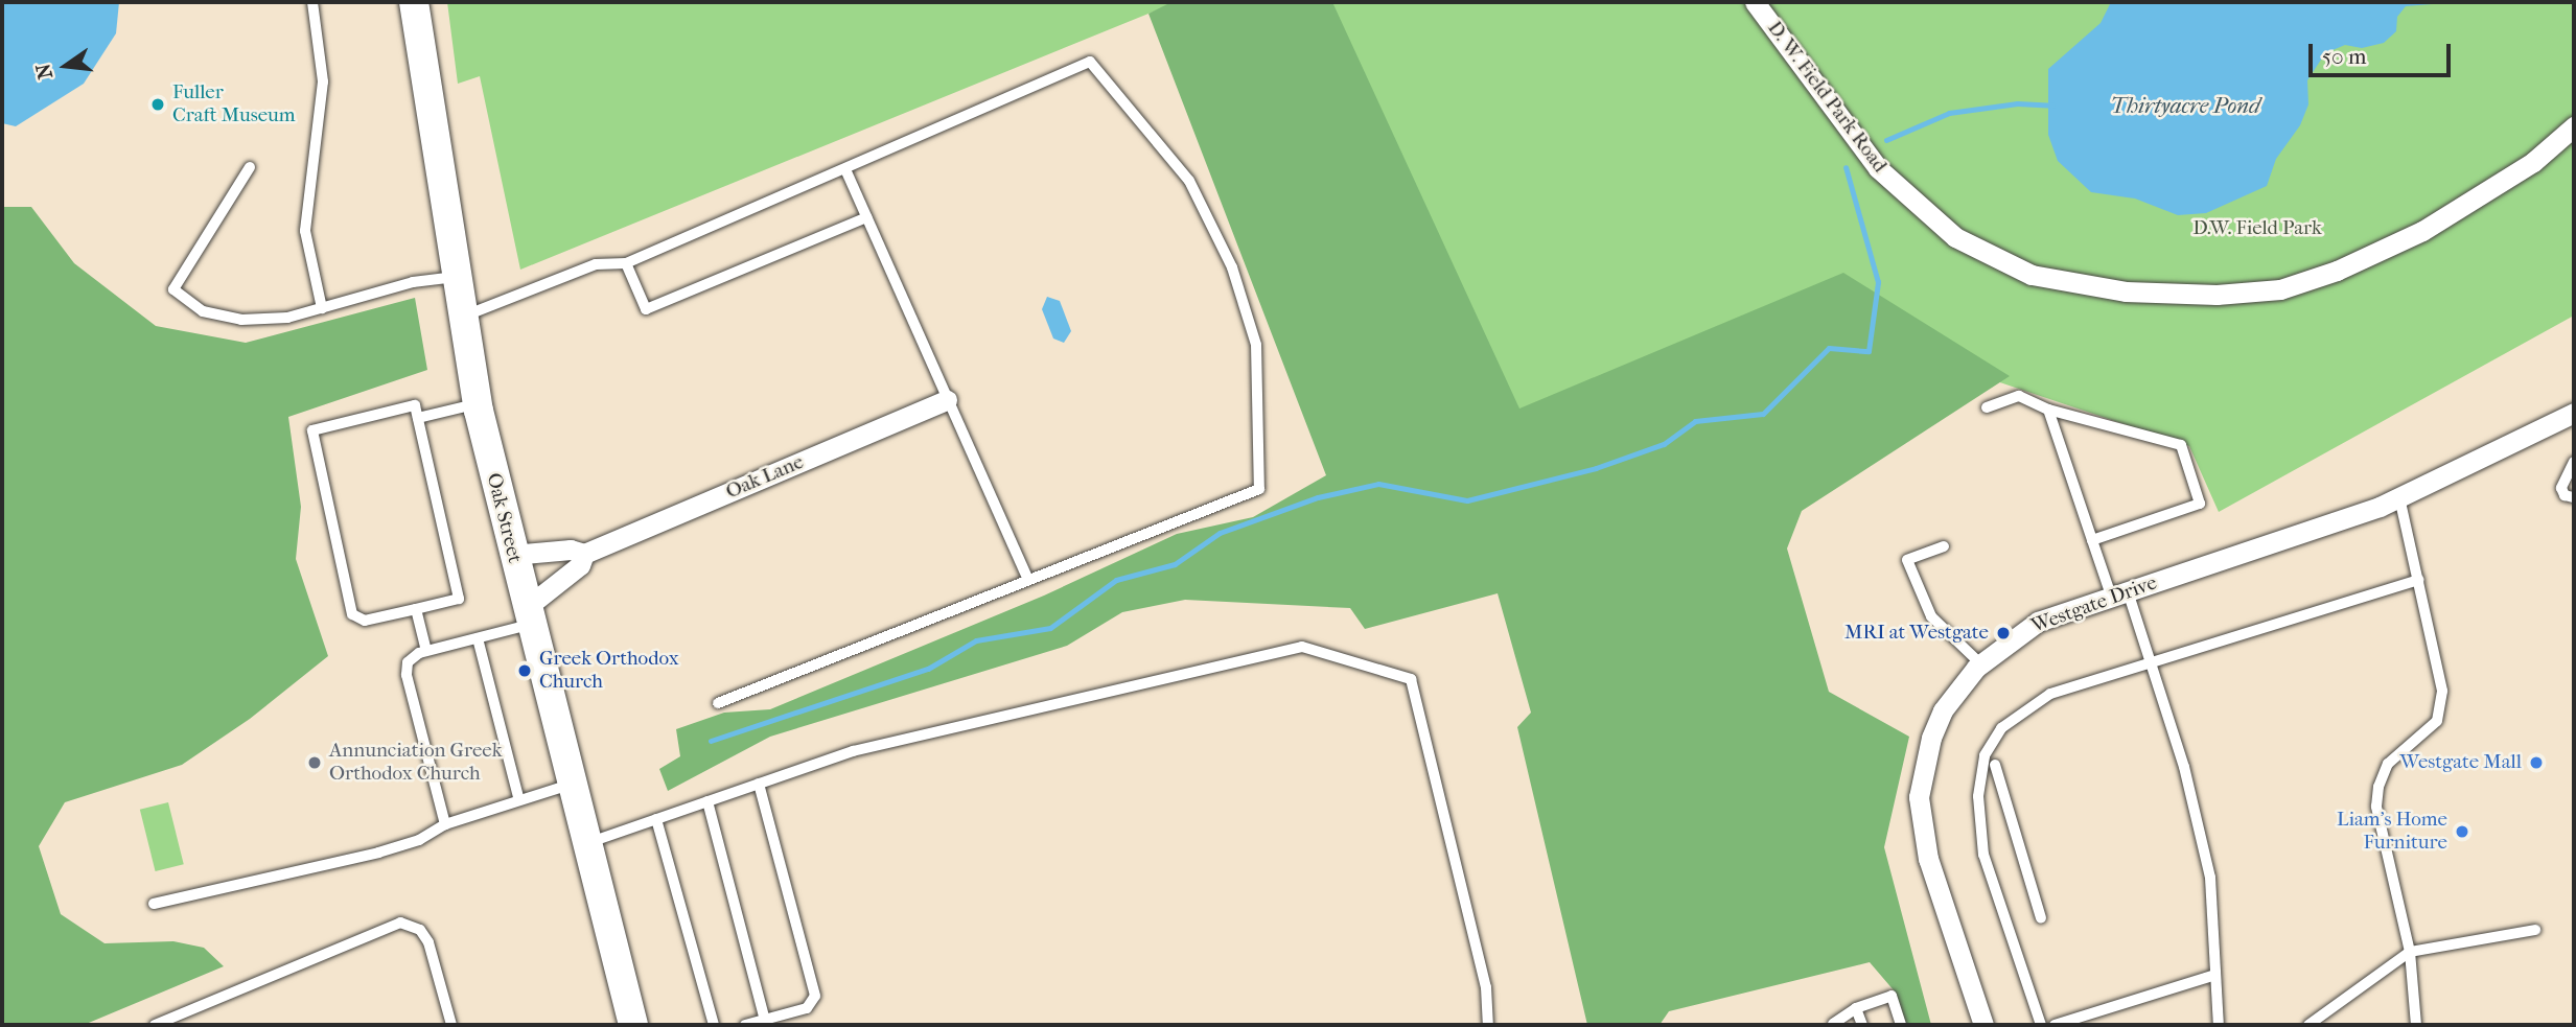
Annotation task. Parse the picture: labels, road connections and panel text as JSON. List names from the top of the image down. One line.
{"streets":{"main road":["Oak Street"],"street":["D. W. Field Park Road","Oak Lane","Westgate Drive"]},"crossings":[["Oak Lane","Oak Street"]],"water":["Thirtyacre Pond"],"parks":["D.W. Field Park"],"places":["Fuller Craft Museum","MRI at Westgate","Greek Orthodox Church","Annunciation Greek Orthodox Church","Westgate Mall","Liam's Home Furniture"],"scale_bar":"50 m","north":"left"}
